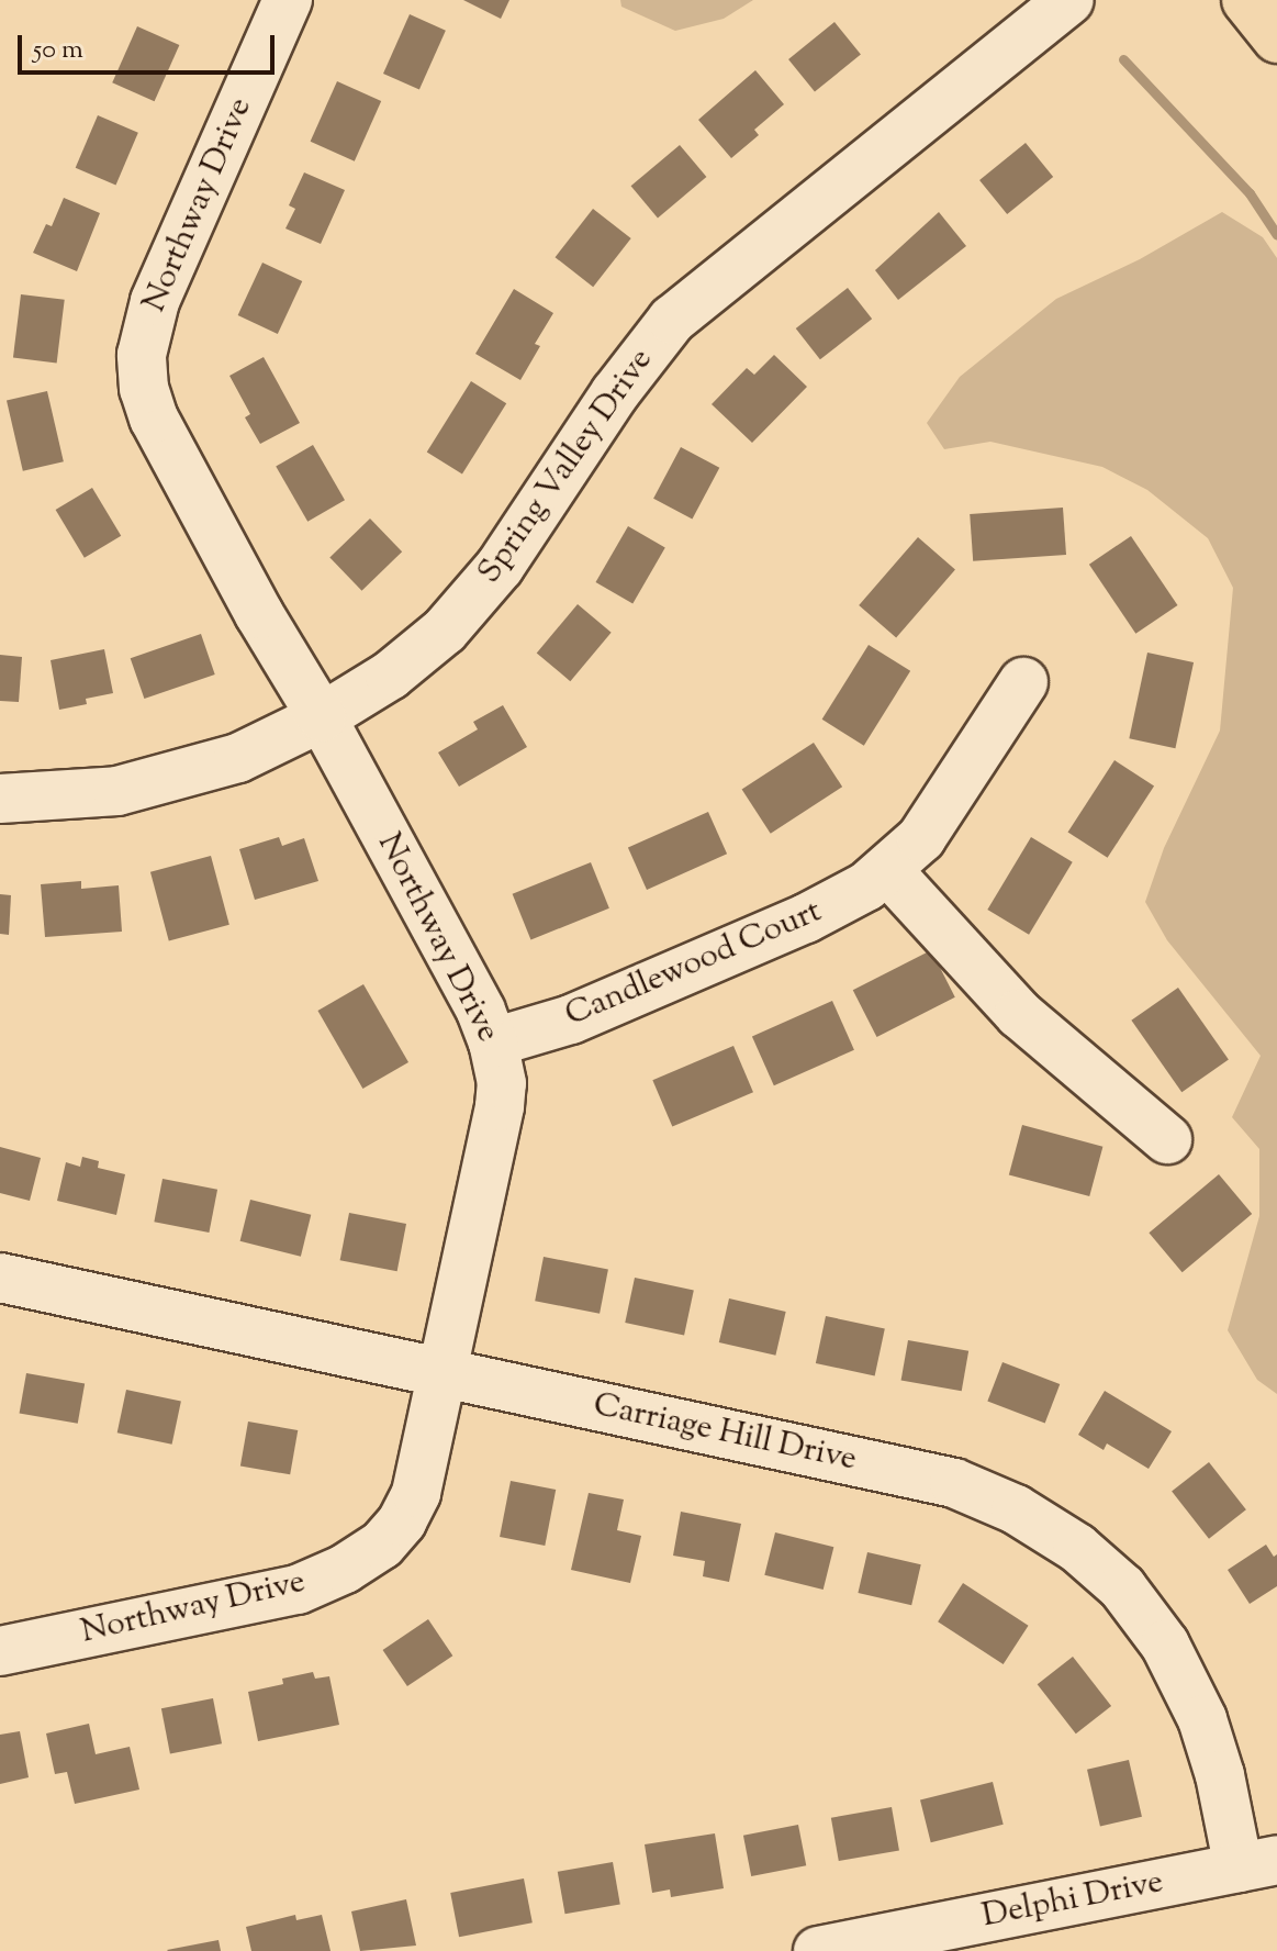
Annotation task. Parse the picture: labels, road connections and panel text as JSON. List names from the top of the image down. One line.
{"streets":{"street":["Northway Drive","Spring Valley Drive","Candlewood Court","Carriage Hill Drive","Delphi Drive"]},"crossings":[["Northway Drive","Spring Valley Drive"],["Northway Drive","Candlewood Court"],["Northway Drive","Carriage Hill Drive"],["Carriage Hill Drive","Delphi Drive"]],"scale_bar":"50 m"}
